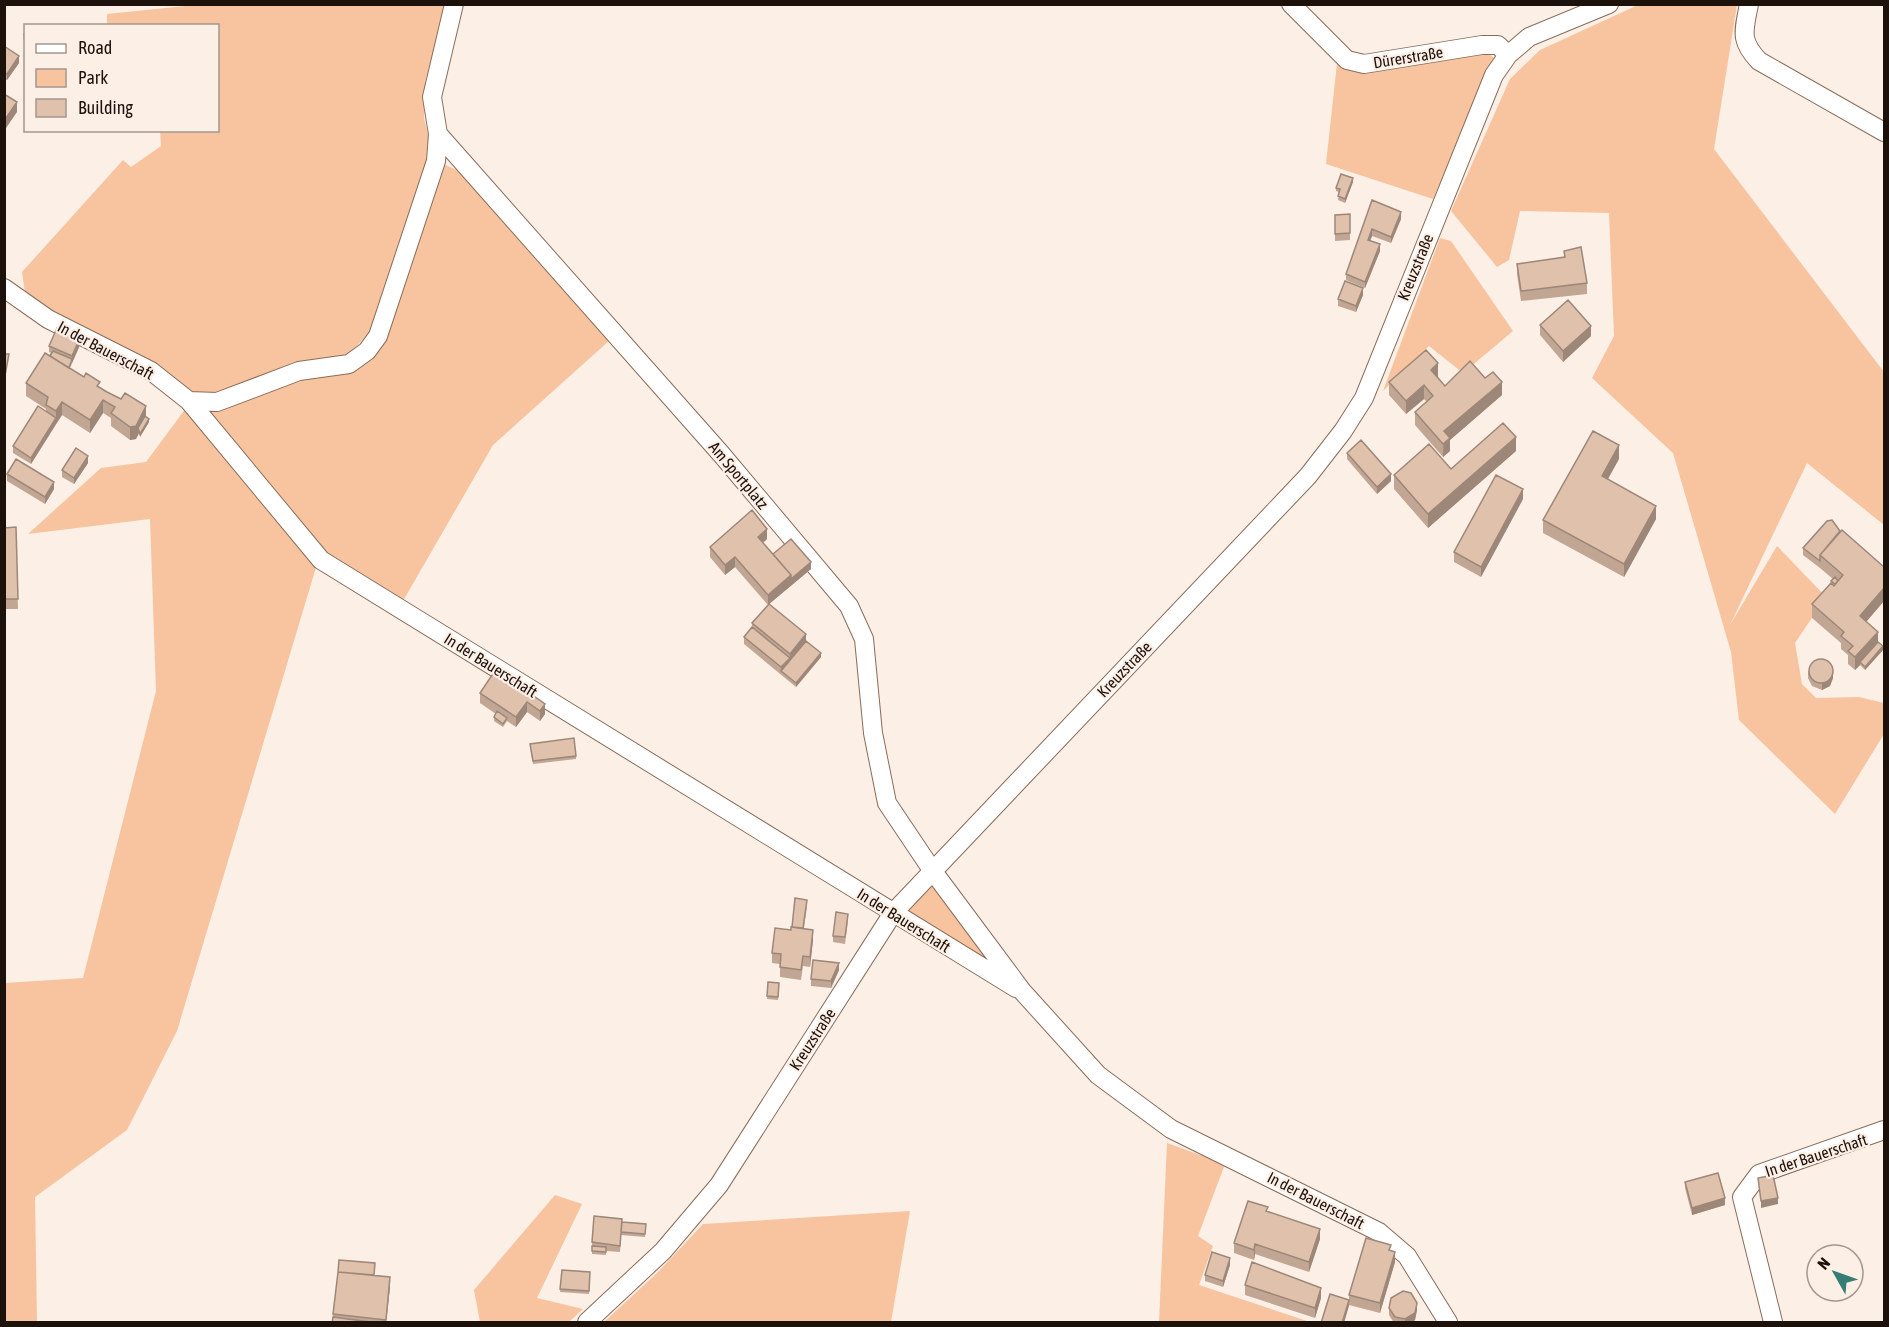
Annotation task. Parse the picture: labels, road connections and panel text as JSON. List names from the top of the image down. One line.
{"streets":{"street":["Dürerstraße","Kreuzstraße","In der Bauerschaft","Am Sportplatz"]},"crossings":[["Dürerstraße","Kreuzstraße"],["Kreuzstraße","In der Bauerschaft"],["Kreuzstraße","Am Sportplatz"],["In der Bauerschaft","Am Sportplatz"]],"legend":["Road","Park","Building"],"north":"top left"}
